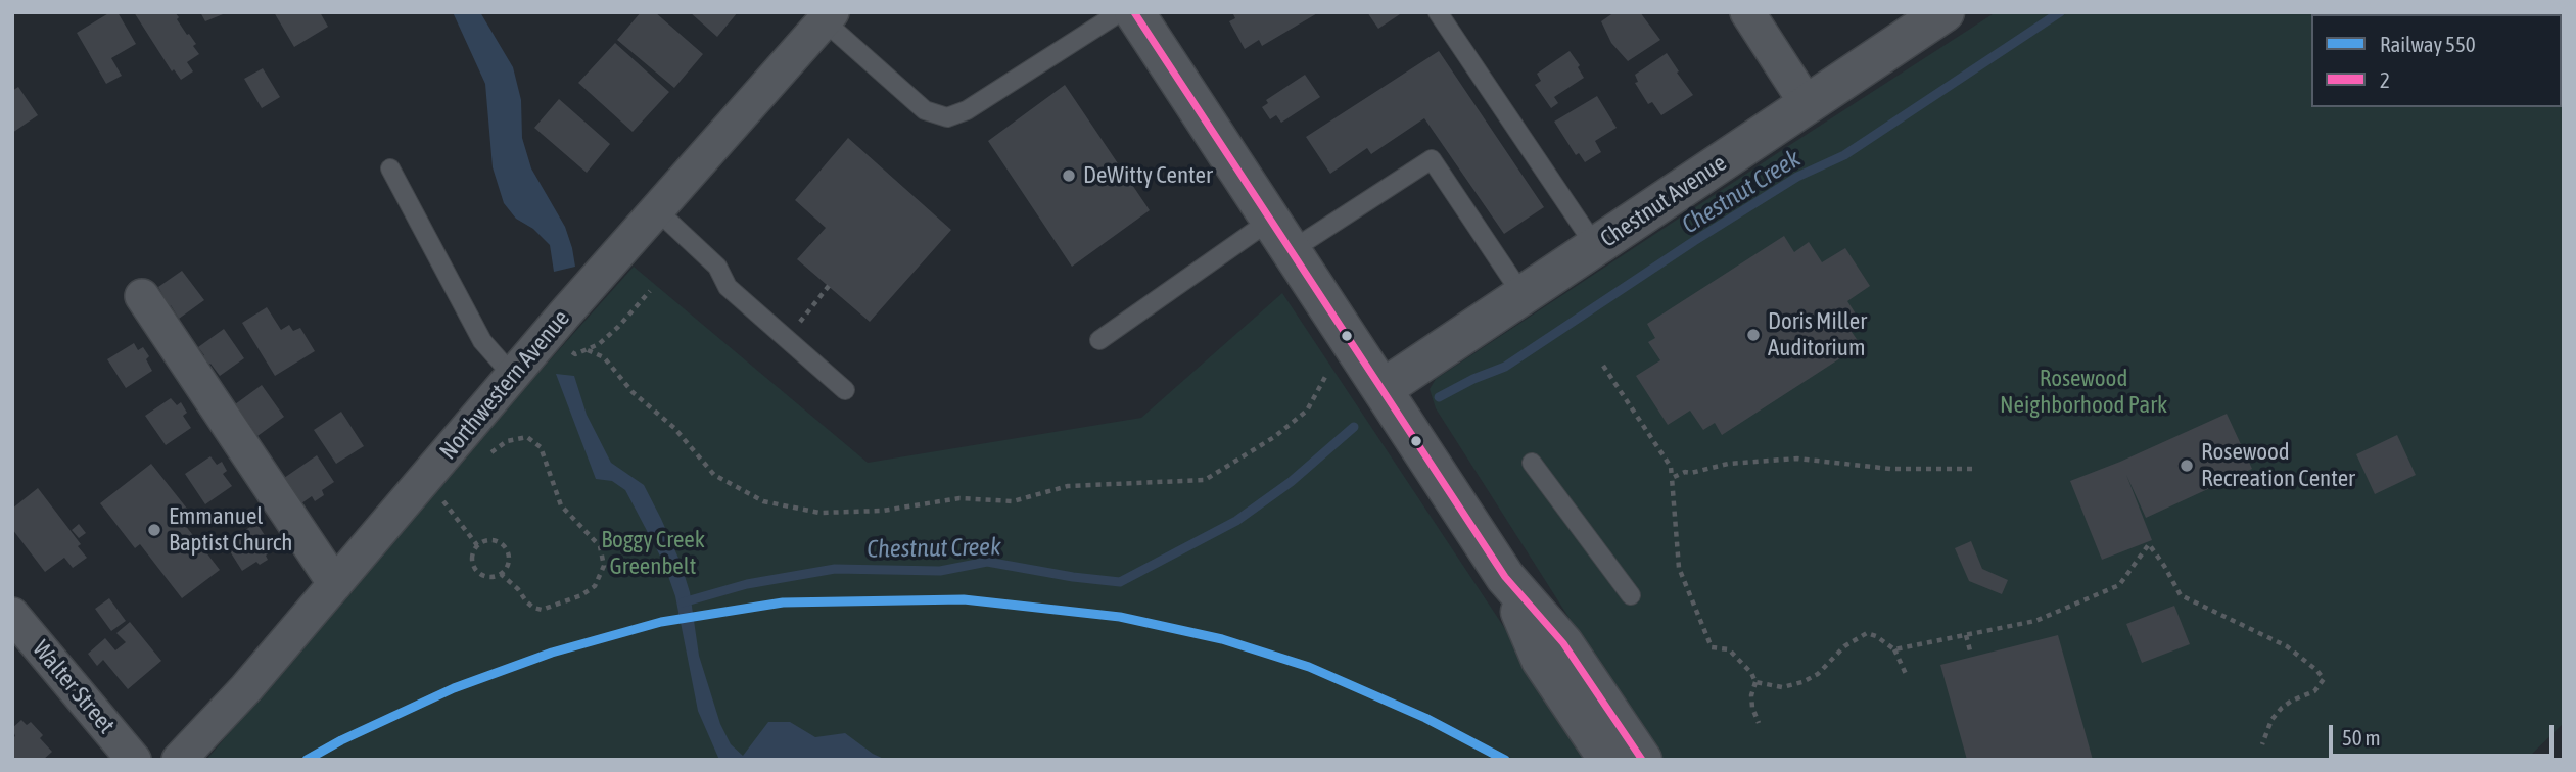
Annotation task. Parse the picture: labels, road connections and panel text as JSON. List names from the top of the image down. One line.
{"streets":{"street":["Chestnut Avenue","Northwestern Avenue","Walter Street"]},"water":["Chestnut Creek"],"parks":["Rosewood Neighborhood Park","Boggy Creek Greenbelt"],"places":["DeWitty Center","Doris Miller Auditorium","Rosewood Recreation Center","Emmanuel Baptist Church"],"lines":["transit line 2","rail line 550"],"legend":["Railway 550","2"],"scale_bar":"50 m"}
